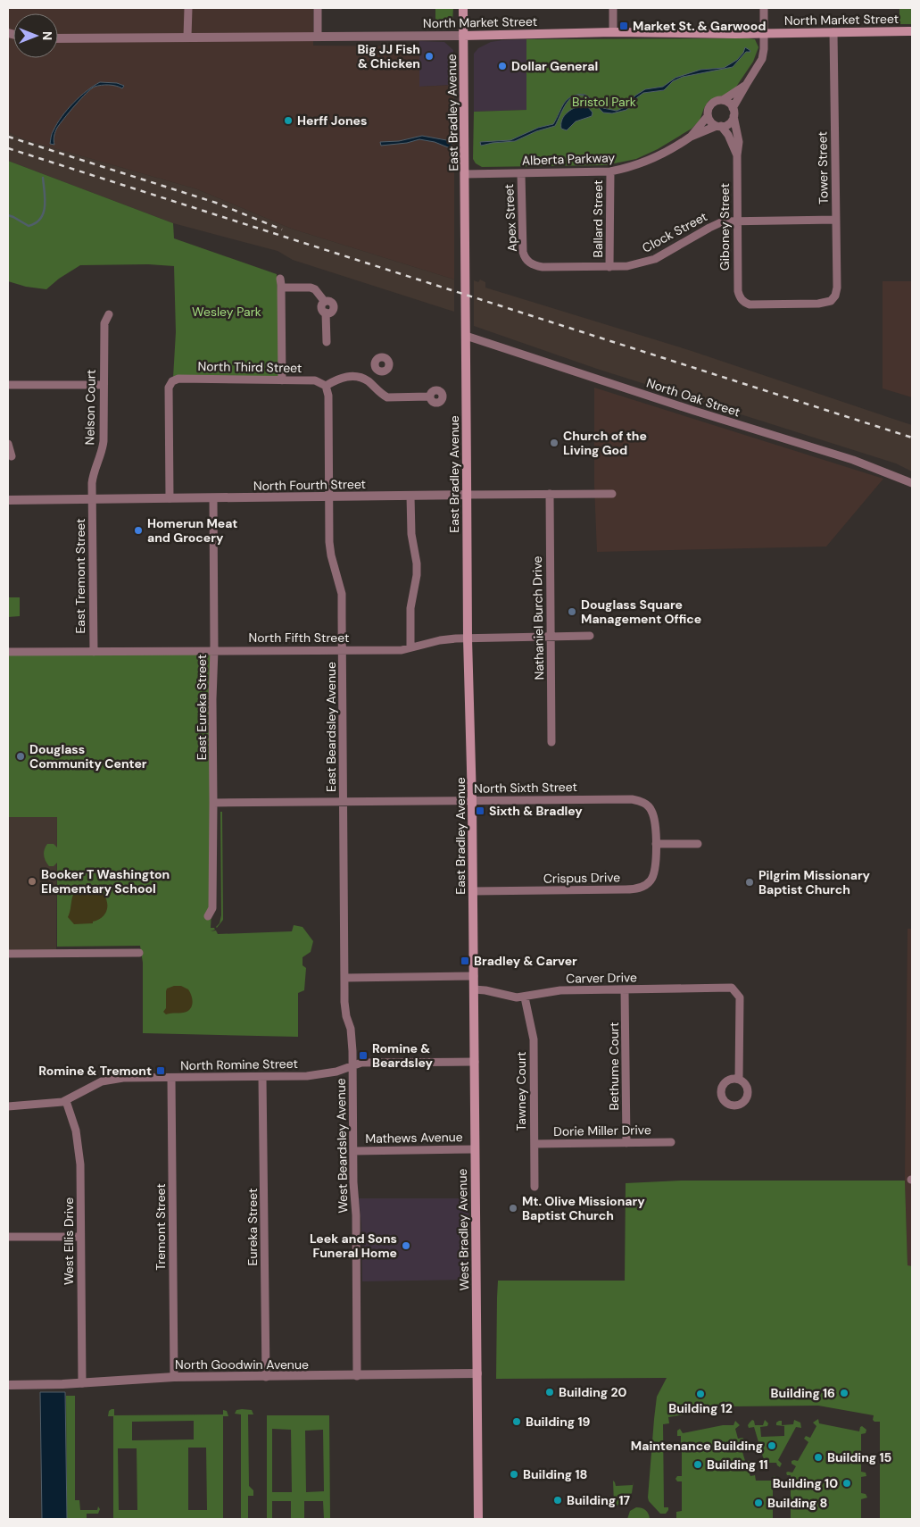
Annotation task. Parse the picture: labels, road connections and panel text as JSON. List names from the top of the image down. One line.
{"streets":{"main road":["North Market Street","East Bradley Avenue","West Bradley Avenue"],"street":["Alberta Parkway","Tower Street","Apex Street","Ballard Street","Giboney Street","Clock Street","North Third Street","North Oak Street","Nelson Court","North Fourth Street","East Tremont Street","Nathaniel Burch Drive","North Fifth Street","East Eureka Street","East Beardsley Avenue","North Sixth Street","Crispus Drive","Carver Drive","North Romine Street","Bethume Court","Tawney Court","Dorie Miller Drive","Mathews Avenue","West Beardsley Avenue","Tremont Street","Eureka Street","West Ellis Drive","North Goodwin Avenue"]},"crossings":[["North Market Street","East Bradley Avenue"],["North Market Street","Tower Street"],["East Bradley Avenue","Alberta Parkway"],["East Bradley Avenue","North Oak Street"],["East Bradley Avenue","North Fourth Street"],["East Bradley Avenue","North Fifth Street"],["East Bradley Avenue","North Sixth Street"],["East Bradley Avenue","Crispus Drive"],["East Bradley Avenue","West Bradley Avenue"],["Alberta Parkway","Apex Street"],["Alberta Parkway","Ballard Street"],["Alberta Parkway","Giboney Street"],["Tower Street","Giboney Street"],["Tower Street","Clock Street"],["Apex Street","Clock Street"],["Ballard Street","Clock Street"],["Giboney Street","Clock Street"],["North Third Street","North Fourth Street"],["North Third Street","East Beardsley Avenue"],["Nelson Court","North Fourth Street"],["Nelson Court","East Tremont Street"],["North Fourth Street","East Tremont Street"],["North Fourth Street","Nathaniel Burch Drive"],["North Fourth Street","East Eureka Street"],["North Fourth Street","East Beardsley Avenue"],["East Tremont Street","North Fifth Street"],["Nathaniel Burch Drive","North Fifth Street"],["North Fifth Street","East Eureka Street"],["North Fifth Street","East Beardsley Avenue"],["East Eureka Street","North Sixth Street"],["East Beardsley Avenue","North Sixth Street"],["East Beardsley Avenue","West Beardsley Avenue"],["North Sixth Street","Crispus Drive"],["Carver Drive","Bethume Court"],["Carver Drive","Tawney Court"],["Carver Drive","West Bradley Avenue"],["North Romine Street","West Beardsley Avenue"],["North Romine Street","Tremont Street"],["North Romine Street","Eureka Street"],["North Romine Street","West Bradley Avenue"],["North Romine Street","West Ellis Drive"],["Bethume Court","Dorie Miller Drive"],["Tawney Court","Dorie Miller Drive"],["Mathews Avenue","West Beardsley Avenue"],["Mathews Avenue","West Bradley Avenue"],["West Beardsley Avenue","North Goodwin Avenue"],["Tremont Street","North Goodwin Avenue"],["Eureka Street","North Goodwin Avenue"],["West Bradley Avenue","North Goodwin Avenue"],["West Ellis Drive","North Goodwin Avenue"]],"parks":["Bristol Park","Wesley Park"],"places":{"transit":["Market St. & Garwood","Sixth & Bradley","Bradley & Carver","Romine & Beardsley","Romine & Tremont"],"other":["Big JJ Fish & Chicken","Dollar General","Herff Jones","Church of the Living God","Homerun Meat and Grocery","Douglass Square Management Office","Douglass Community Center","Booker T Washington Elementary School","Pilgrim Missionary Baptist Church","Mt. Olive Missionary Baptist Church","Leek and Sons Funeral Home","Building 20","Building 16","Building 12","Building 19","Maintenance Building","Building 15","Building 11","Building 18","Building 10","Building 17","Building 8"]},"north":"right"}
